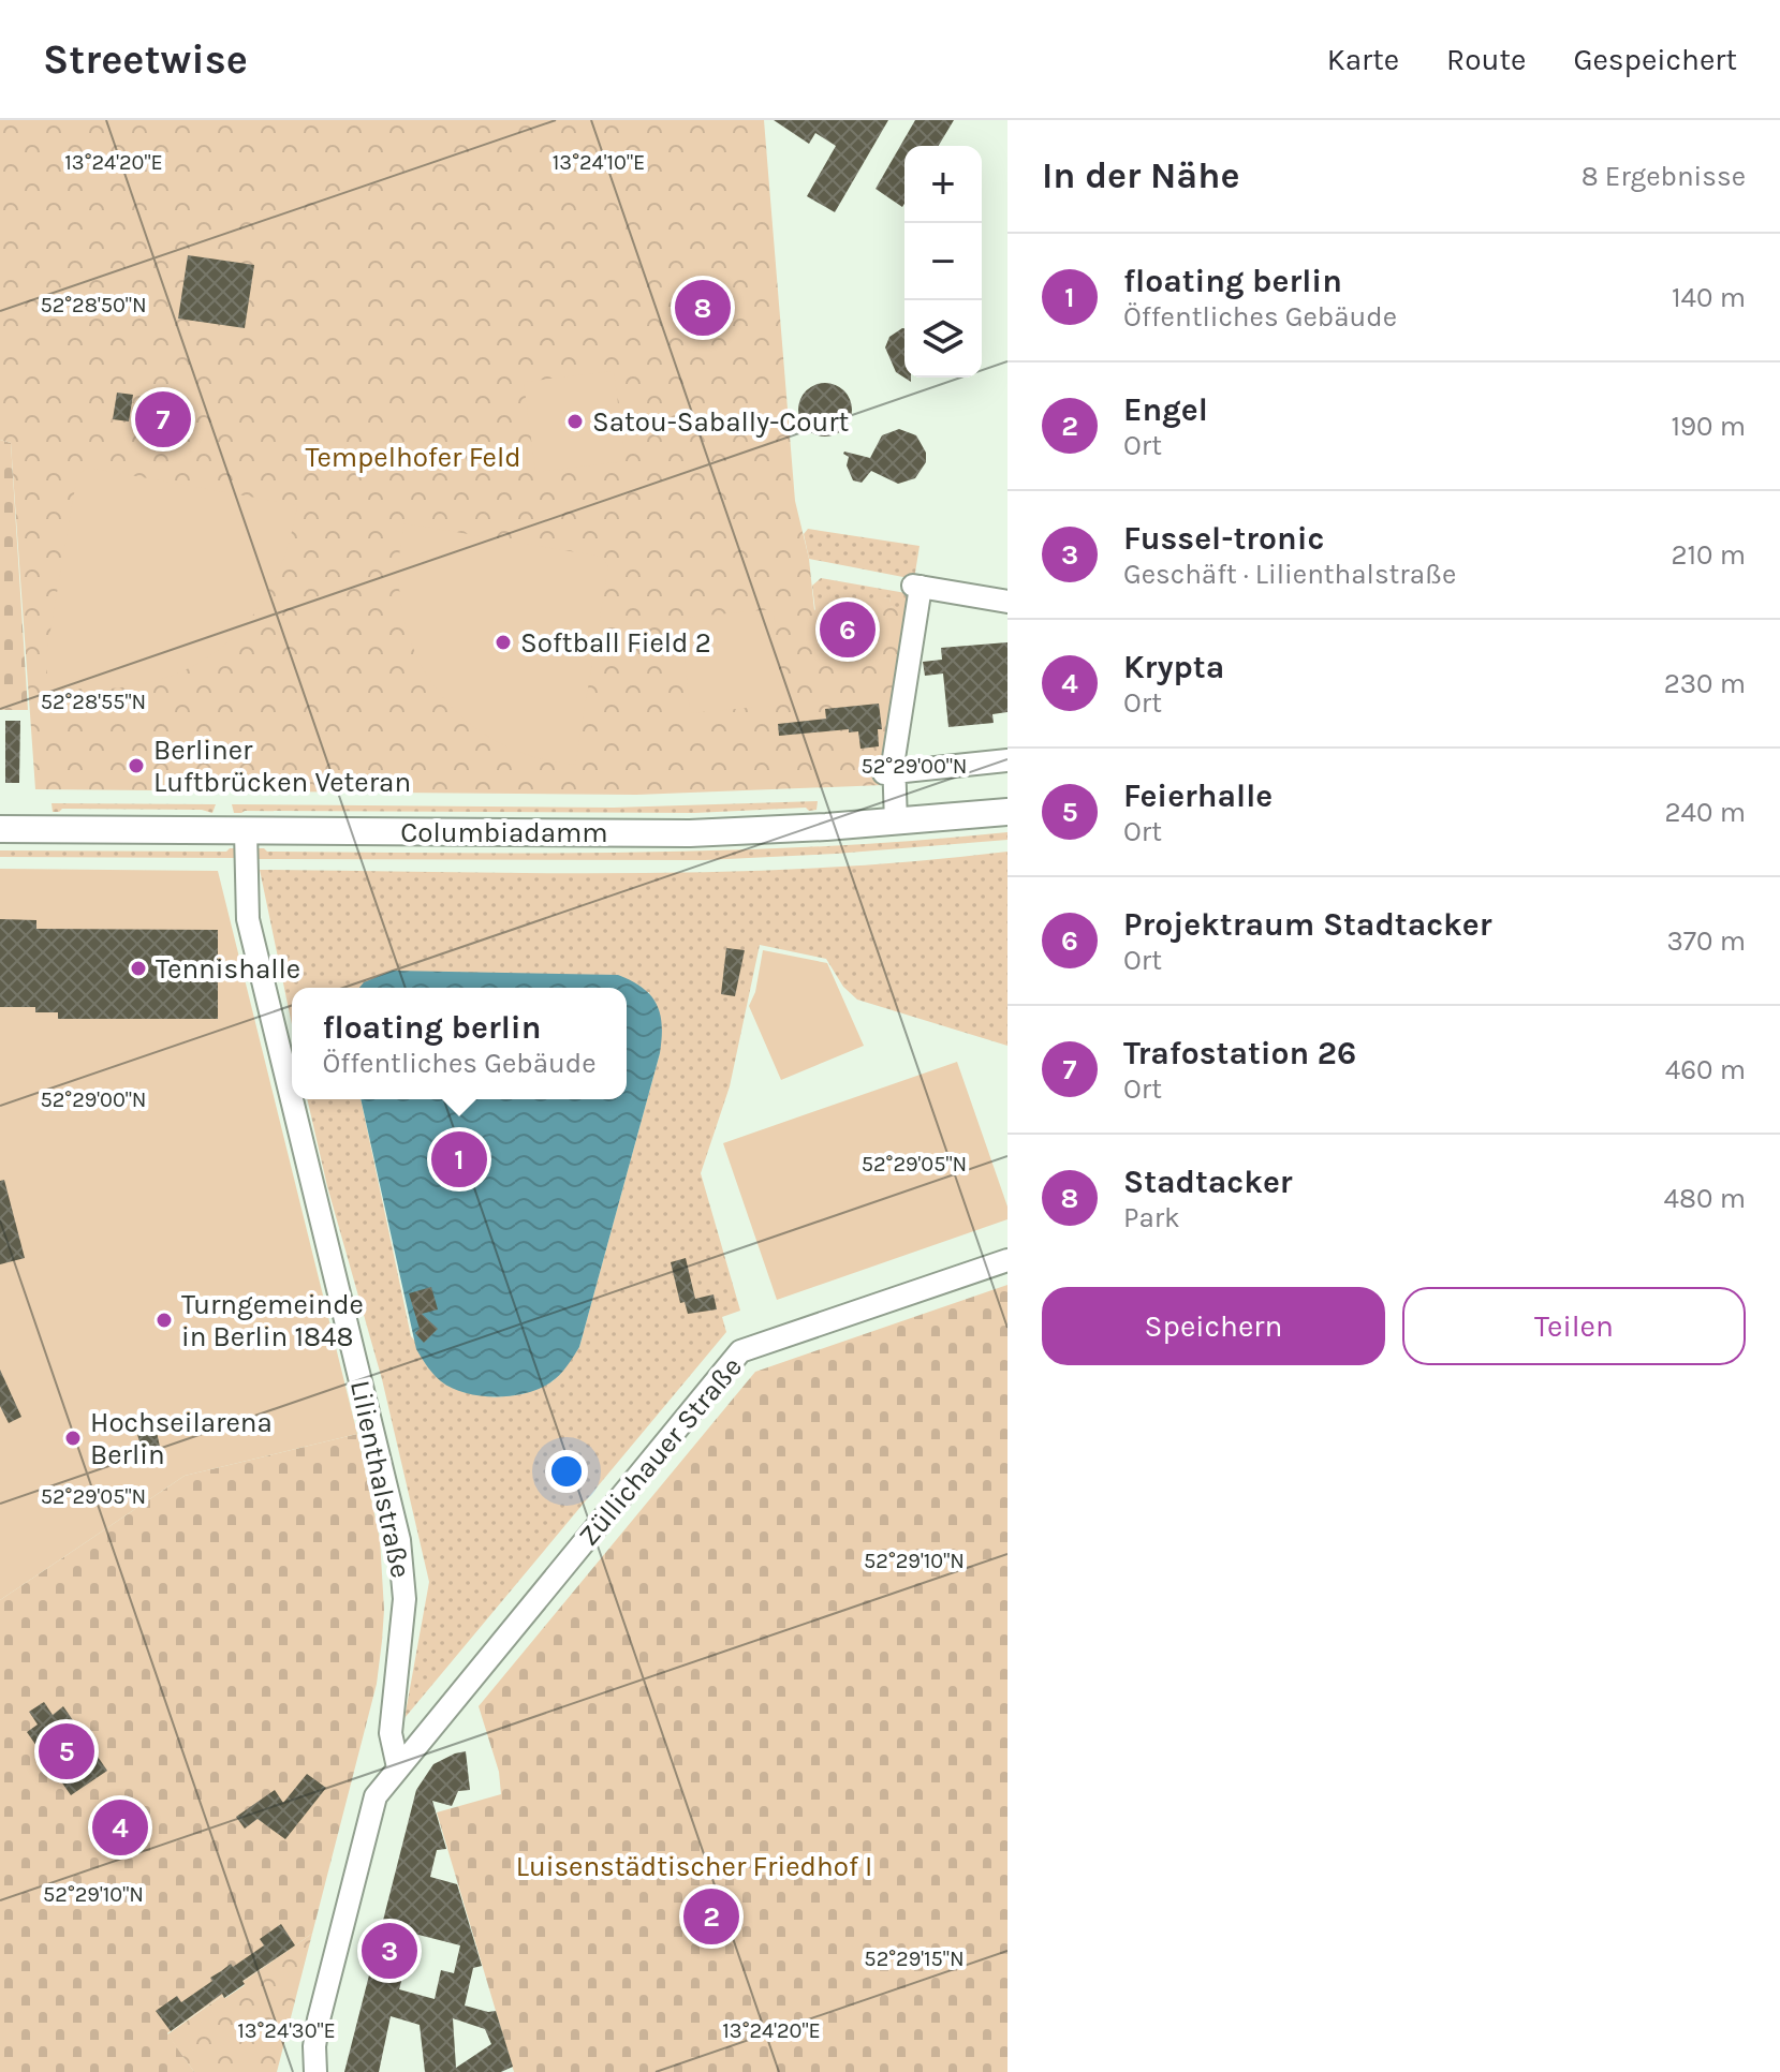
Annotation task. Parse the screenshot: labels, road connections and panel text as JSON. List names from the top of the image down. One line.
{"streets":{"main road":["Columbiadamm"],"street":["Züllichauer Straße","Lilienthalstraße"]},"crossings":[["Columbiadamm","Lilienthalstraße"],["Züllichauer Straße","Lilienthalstraße"]],"parks":["Tempelhofer Feld","Luisenstädtischer Friedhof I"],"places":["Satou-Sabally-Court","Softball Field 2","Berliner Luftbrücken Veteran","Tennishalle","Turngemeinde in Berlin 1848","Hochseilarena Berlin"],"page":{"header":"Streetwise","nav":["Karte","Route","Gespeichert"],"heading":["In der Nähe","8 Ergebnisse"],"map_buttons":["+","−"],"list":[{"mark":"1","name":"floating berlin","note":"Öffentliches Gebäude","value":"140 m"},{"mark":"2","name":"Engel","note":"Ort","value":"190 m"},{"mark":"3","name":"Fussel-tronic","note":"Geschäft · Lilienthalstraße","value":"210 m"},{"mark":"4","name":"Krypta","note":"Ort","value":"230 m"},{"mark":"5","name":"Feierhalle","note":"Ort","value":"240 m"},{"mark":"6","name":"Projektraum Stadtacker","note":"Ort","value":"370 m"},{"mark":"7","name":"Trafostation 26","note":"Ort","value":"460 m"},{"mark":"8","name":"Stadtacker","note":"Park","value":"480 m"}],"pins":["8","7","6","1","5","4","2","3"],"popup":["floating berlin","Öffentliches Gebäude"],"buttons":["Speichern","Teilen"]},"coordinates":["13°24'20\"E","13°24'10\"E","52°28'50\"N","52°28'55\"N","52°29'00\"N","52°29'05\"N","52°29'10\"N","52°29'15\"N","13°24'30\"E"]}
